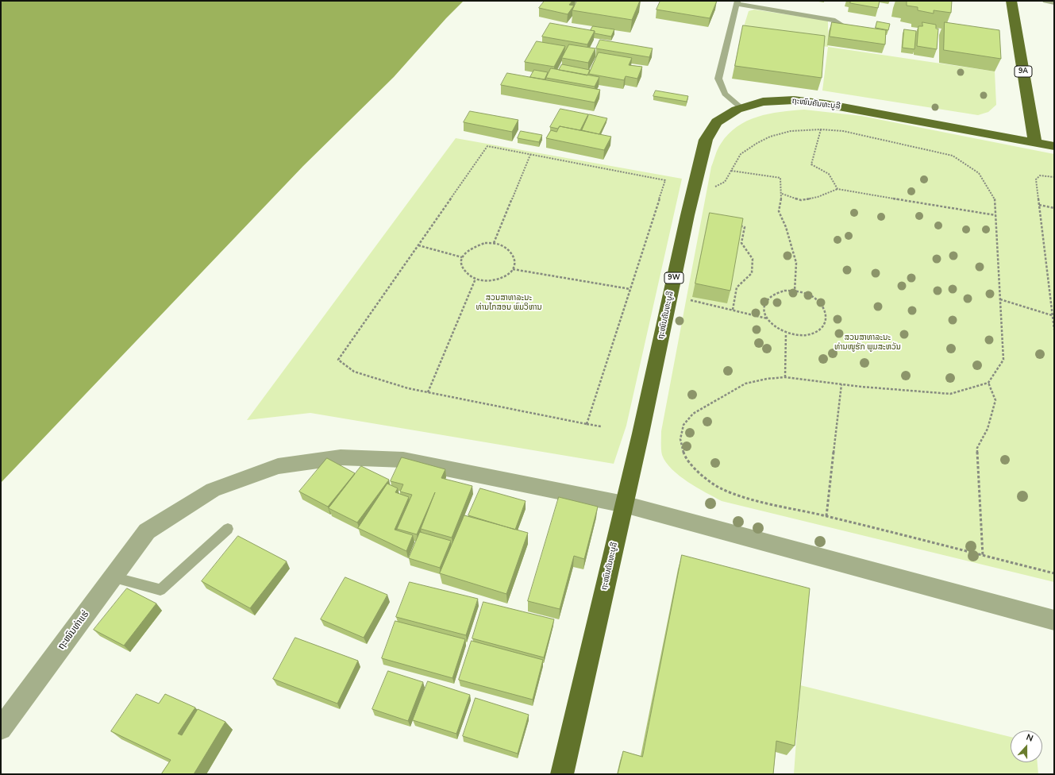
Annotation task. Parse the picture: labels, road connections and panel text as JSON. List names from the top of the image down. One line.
{"streets":{"main road":["9A","ຖະໜົນຄັນທະບູລີ","9W"],"street":["ຖະໜົນທ່າແຮ່"]},"crossings":[["9A","ຖະໜົນຄັນທະບູລີ"],["ຖະໜົນຄັນທະບູລີ","ຖະໜົນທ່າແຮ່"]],"parks":["ສວນສາທາລະນະ ທ່ານໄກສອນ ພົມວິຫານ","ສວນສາທາລະນະ ທ່ານໜູຮັກ ພູມສະຫວັນ"],"north":"top"}
